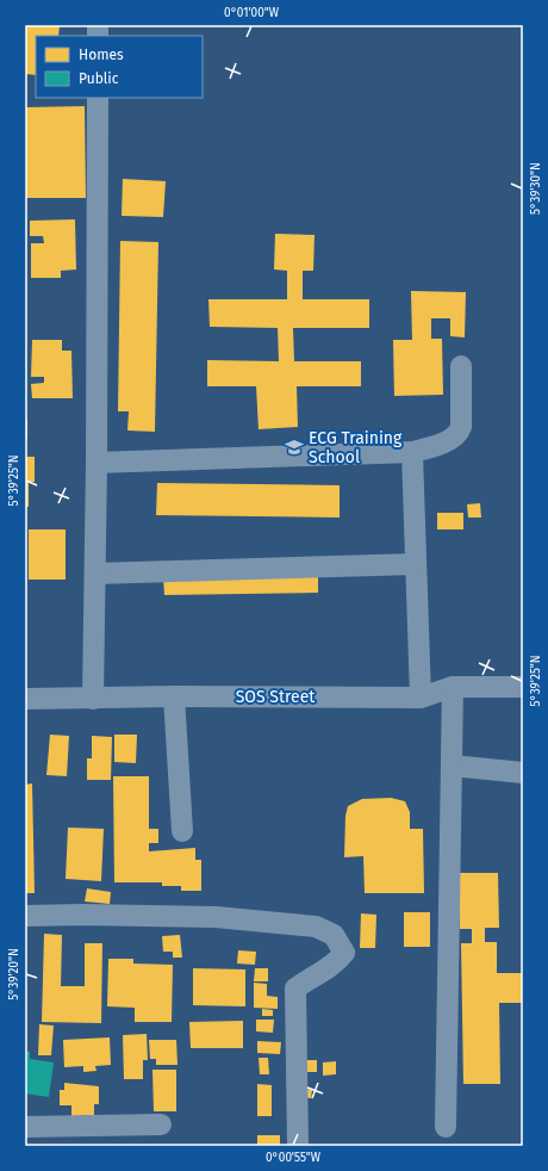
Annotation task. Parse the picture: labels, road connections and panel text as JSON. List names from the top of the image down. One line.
{"streets":{"street":["SOS Street"]},"places":{"school or university":["ECG Training School"]},"legend":["Homes","Public"],"coordinates":["0°01'00\"W","5°39'30\"N","5°39'25\"N","5°39'20\"N","0°00'55\"W"]}
